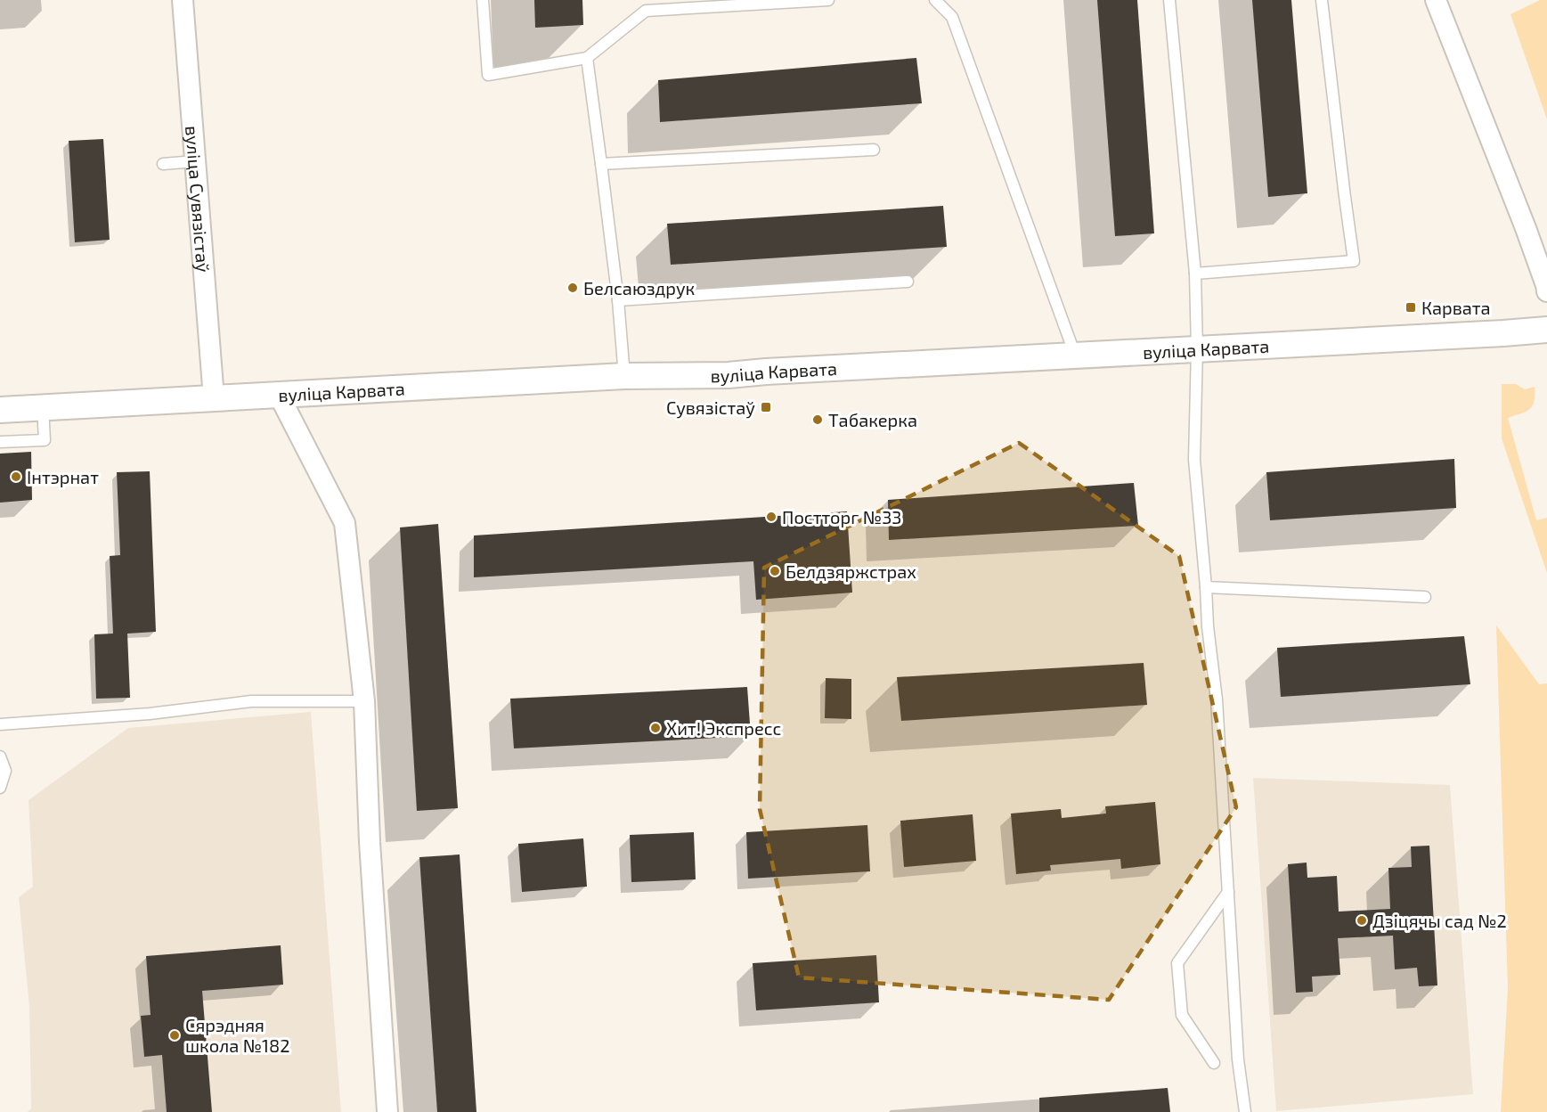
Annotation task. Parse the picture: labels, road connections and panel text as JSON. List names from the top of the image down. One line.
{"streets":{"street":["вуліца Сувязістаў","вуліца Карвата"]},"crossings":[["вуліца Сувязістаў","вуліца Карвата"]],"places":{"other":["Белсаюздрук","Табакерка","Інтэрнат","Постторг №33","Белдзяржстрах","Хит! Экспресс","Дзіцячы сад №2","Сярэдняя школа №182"],"transit":["Карвата","Сувязістаў"]}}
